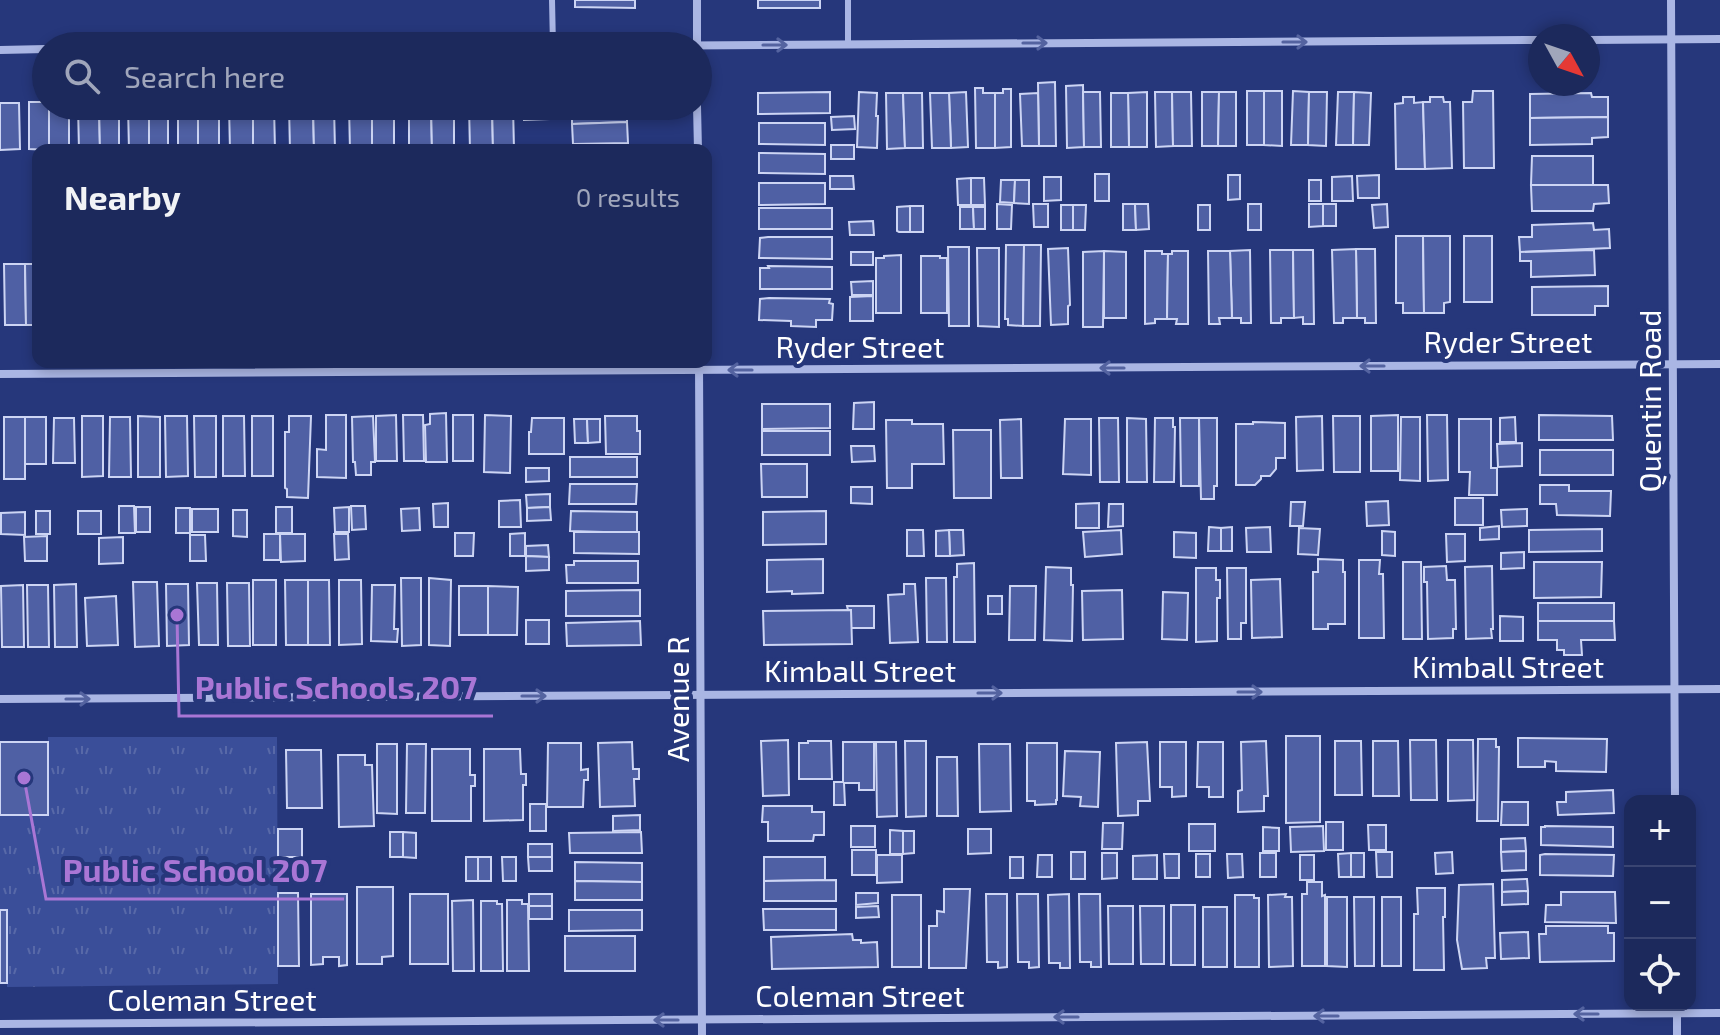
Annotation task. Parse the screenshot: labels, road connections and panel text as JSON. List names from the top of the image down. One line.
{"streets":{"street":["Ryder Street","Quentin Road","Kimball Street","Avenue R","Coleman Street"]},"crossings":[["Ryder Street","Quentin Road"],["Quentin Road","Kimball Street"],["Kimball Street","Avenue R"],["Avenue R","Coleman Street"]],"one_way":["Ryder Street","Kimball Street","Coleman Street"],"places":["Public Schools 207","Public School 207"],"north":"bottom right","page":{"search":"Search here","heading":["Nearby","0 results"],"map_buttons":["+","−"]}}
